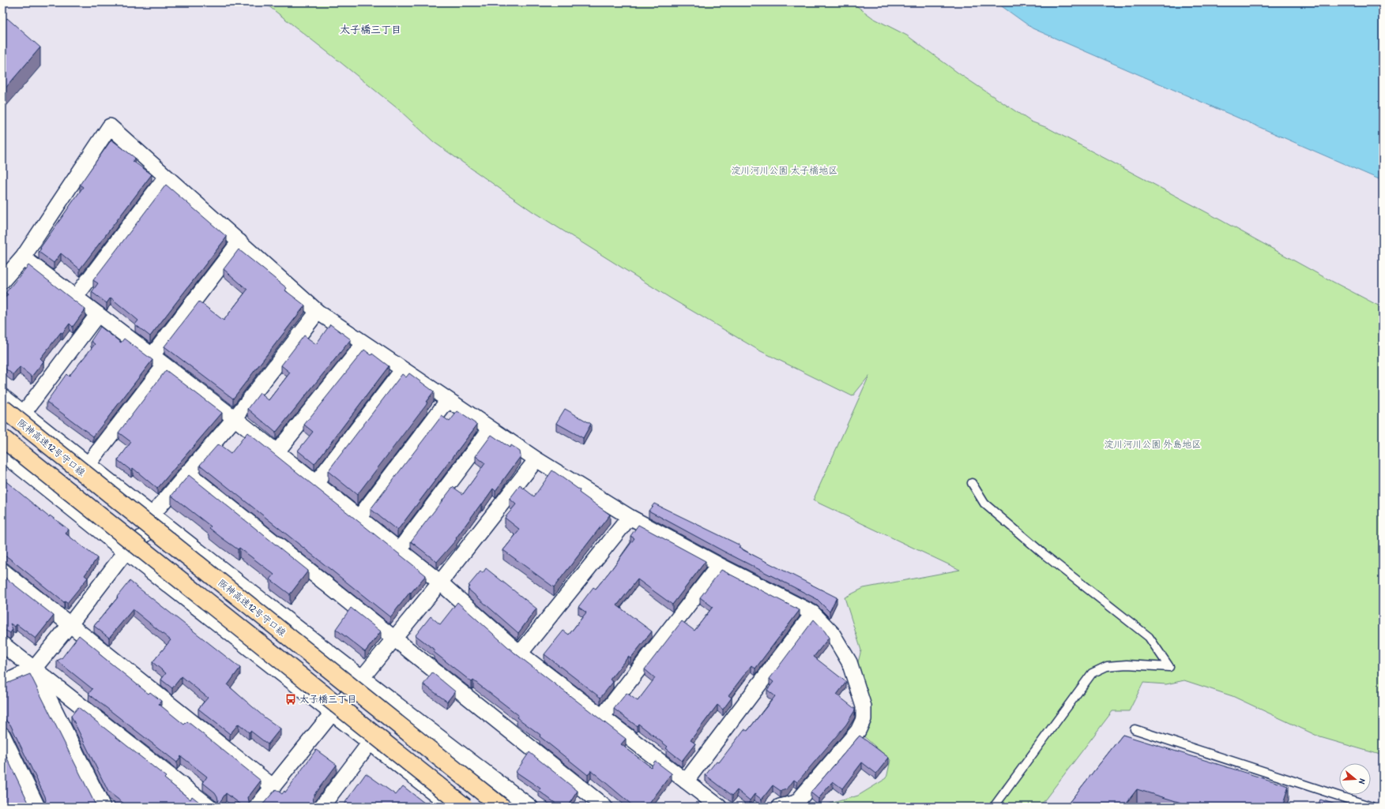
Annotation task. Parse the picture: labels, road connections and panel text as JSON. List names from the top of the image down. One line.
{"streets":{"highway":["阪神高速12号守口線"]},"districts":["太子橋三丁目"],"parks":["淀川河川公園 太子橋地区","淀川河川公園 外島地区"],"places":{"bus stop":["太子橋三丁目"]},"north":"right"}
